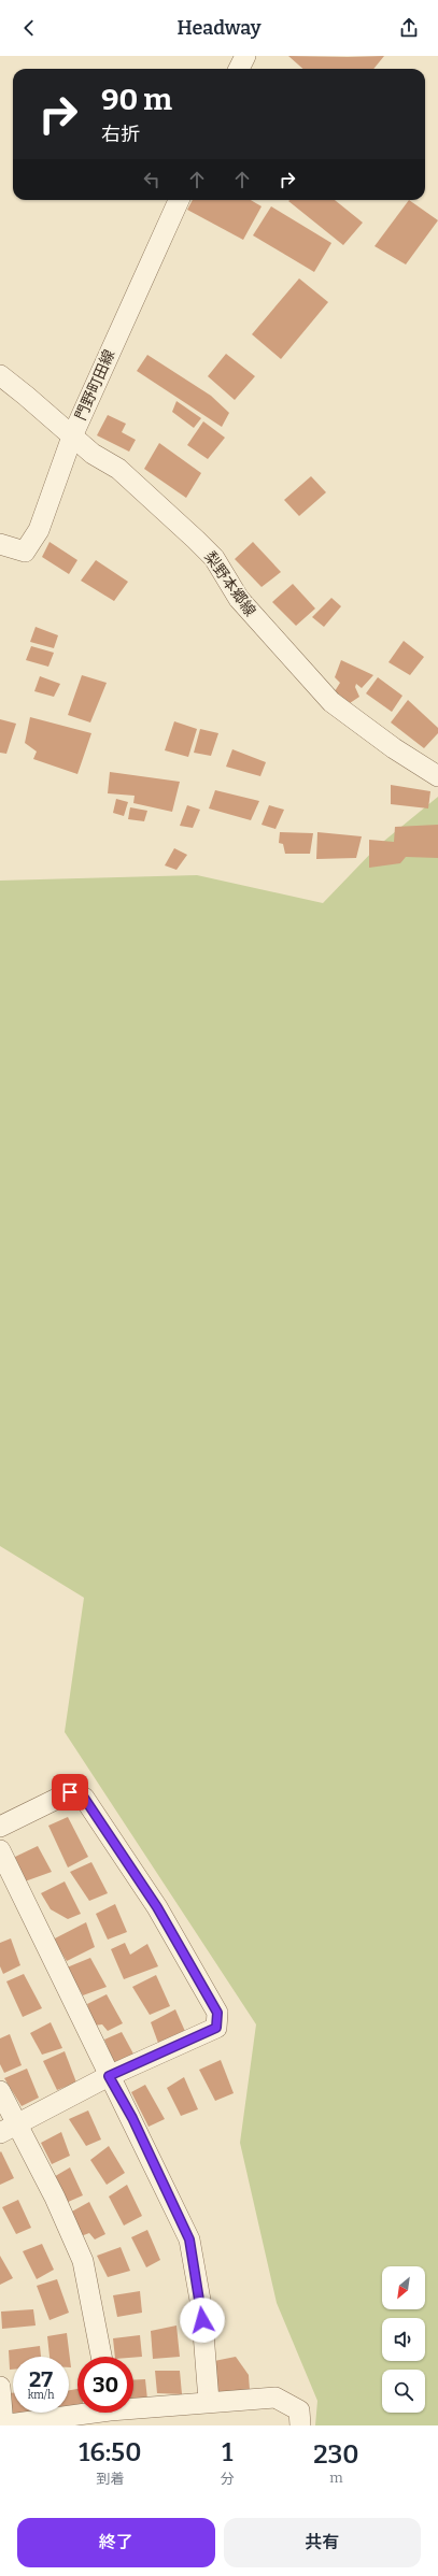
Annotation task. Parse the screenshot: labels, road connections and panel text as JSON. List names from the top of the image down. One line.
{"streets":{"street":["門野町田線","梨野本郷線"]},"crossings":[["門野町田線","梨野本郷線"]],"north":"bottom left","page":{"header":"Headway","turn":["90 m","右折"],"speed":"27 km/h","limit":"30","eta":["16:50","到着","1","分","230","m"],"buttons":["終了","共有"]}}
